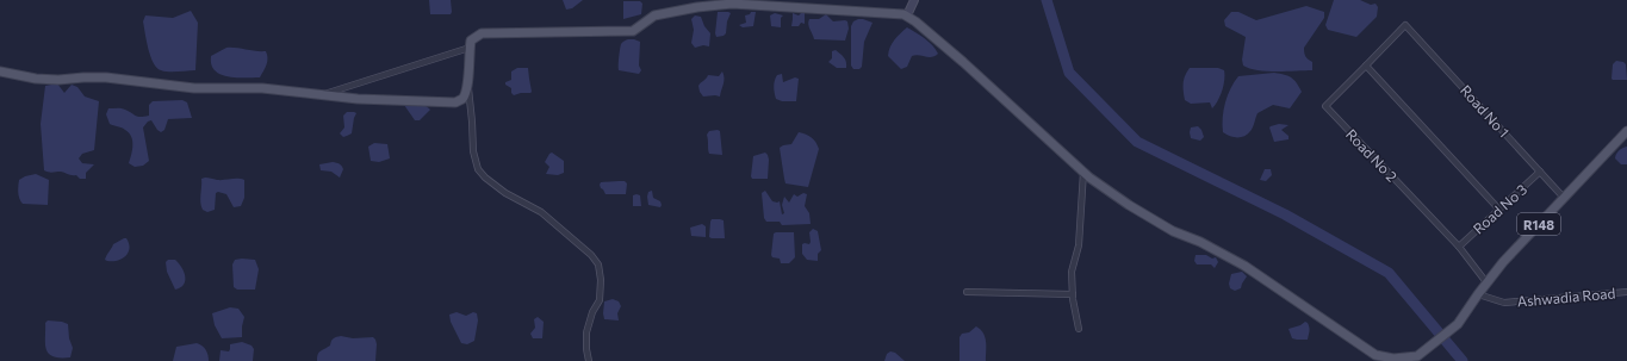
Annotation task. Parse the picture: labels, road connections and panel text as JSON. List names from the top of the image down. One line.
{"streets":{"main road":["R148"],"street":["Road No 1","Road No 2","Road No 3","Ashwadia Road"]},"crossings":[["Road No 1","Road No 2"],["Road No 1","Road No 3"],["Road No 1","R148"],["Road No 2","Road No 3"],["R148","Ashwadia Road"]]}
